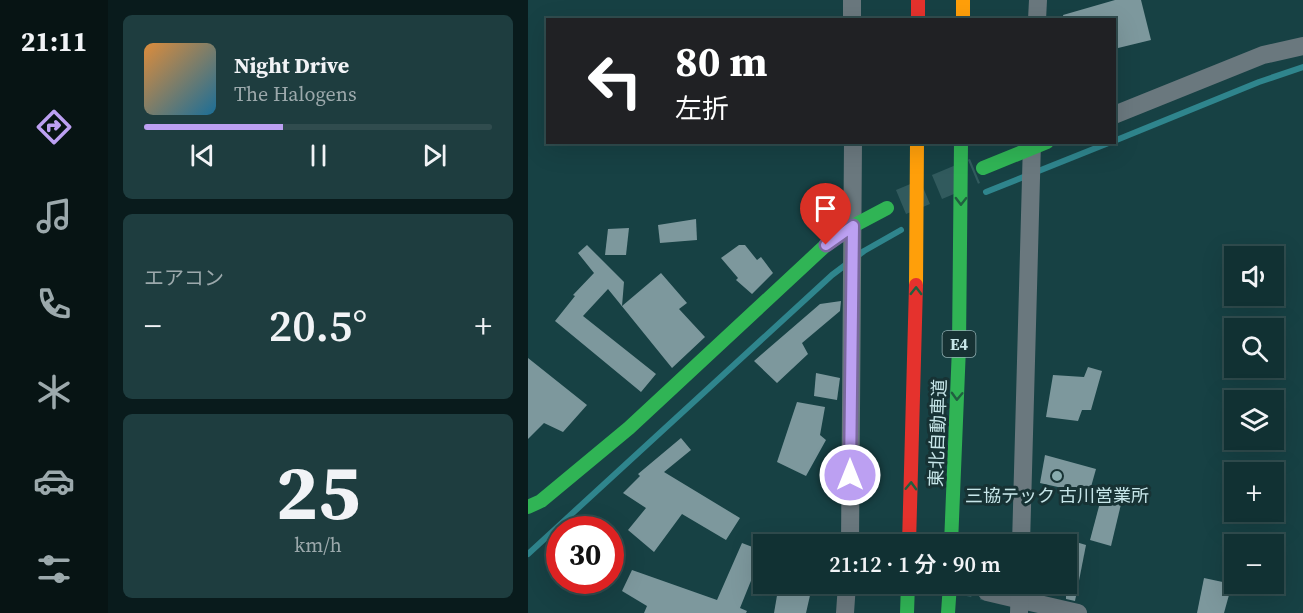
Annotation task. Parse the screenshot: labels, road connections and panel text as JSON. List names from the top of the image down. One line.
{"streets":{"main road":["E4","東北自動車道"]},"places":["三協テック 古川営業所"],"page":{"tabs":"21:11","turn":["80 m","左折"],"song":["Night Drive","The Halogens"],"tile":["エアコン",["25","km/h"]],"map_buttons":["+","−"],"heat":["−","20.5°","+"],"limit":"30","trip":"21:12 · 1 分 · 90 m"}}
